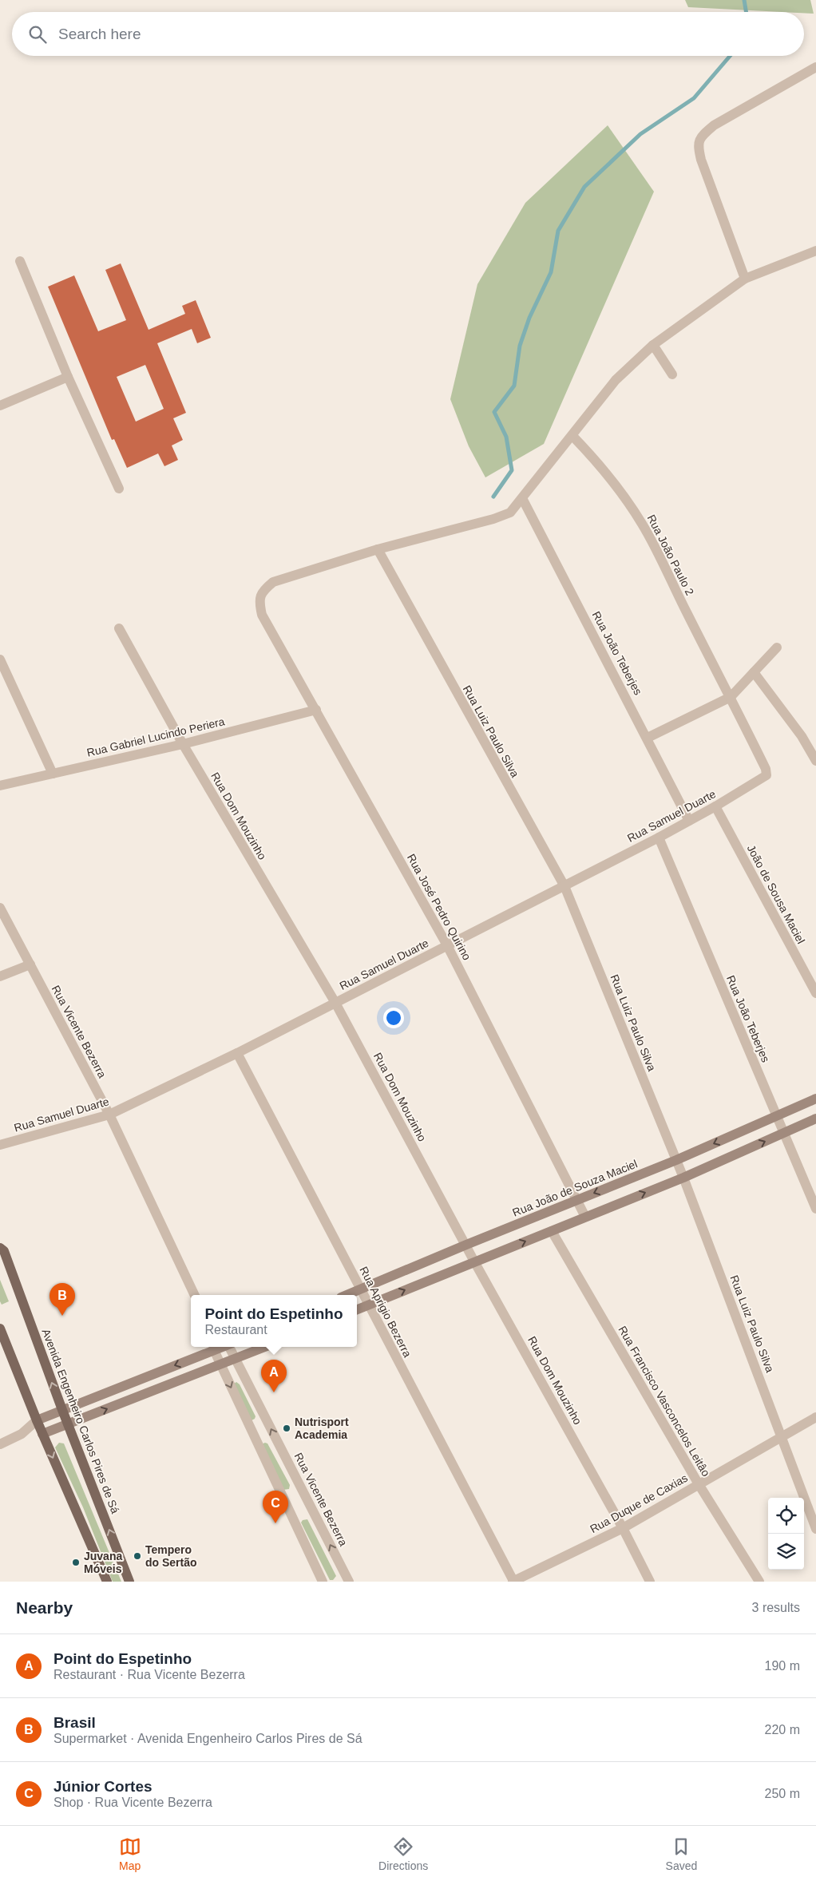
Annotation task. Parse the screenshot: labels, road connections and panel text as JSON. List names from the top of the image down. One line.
{"streets":{"main road":["Avenida Engenheiro Carlos Pires de Sá"],"street":["Rua João Paulo 2","Rua João Teberjes","Rua Luiz Paulo Silva","Rua Gabriel Lucindo Periera","Rua Dom Mouzinho","Rua Samuel Duarte","João de Sousa Maciel","Rua José Pedro Quirino","Rua Vicente Bezerra","Rua João de Souza Maciel","Rua Aprigio Bezerra","Rua Francisco Vasconcelos Leitâo","Rua Duque de Caxias"]},"crossings":[["Rua João Paulo 2","Rua Samuel Duarte"],["Rua João Teberjes","Rua Samuel Duarte"],["Rua João Teberjes","Rua João de Souza Maciel"],["Rua Luiz Paulo Silva","Rua Samuel Duarte"],["Rua Luiz Paulo Silva","Rua José Pedro Quirino"],["Rua Luiz Paulo Silva","Rua João de Souza Maciel"],["Rua Luiz Paulo Silva","Rua Duque de Caxias"],["Rua Gabriel Lucindo Periera","Rua Dom Mouzinho"],["Rua Gabriel Lucindo Periera","Rua José Pedro Quirino"],["Rua Dom Mouzinho","Rua Samuel Duarte"],["Rua Dom Mouzinho","Rua João de Souza Maciel"],["Rua Dom Mouzinho","Rua Duque de Caxias"],["Rua Samuel Duarte","João de Sousa Maciel"],["Rua Samuel Duarte","Rua José Pedro Quirino"],["Rua Samuel Duarte","Rua Vicente Bezerra"],["Rua Samuel Duarte","Rua Aprigio Bezerra"],["Rua José Pedro Quirino","Rua João de Souza Maciel"],["Rua João de Souza Maciel","Rua Aprigio Bezerra"],["Rua Aprigio Bezerra","Rua Duque de Caxias"],["Rua Francisco Vasconcelos Leitâo","Rua Duque de Caxias"]],"places":["Nutrisport Academia","Tempero do Sertão","Juvana Móveis"],"page":{"search":"Search here","pins":["B","A","C"],"popup":["Point do Espetinho","Restaurant"],"heading":["Nearby","3 results"],"list":[{"mark":"A","name":"Point do Espetinho","note":"Restaurant · Rua Vicente Bezerra","value":"190 m"},{"mark":"B","name":"Brasil","note":"Supermarket · Avenida Engenheiro Carlos Pires de Sá","value":"220 m"},{"mark":"C","name":"Júnior Cortes","note":"Shop · Rua Vicente Bezerra","value":"250 m"}],"nav":["Map","Directions","Saved"]}}
